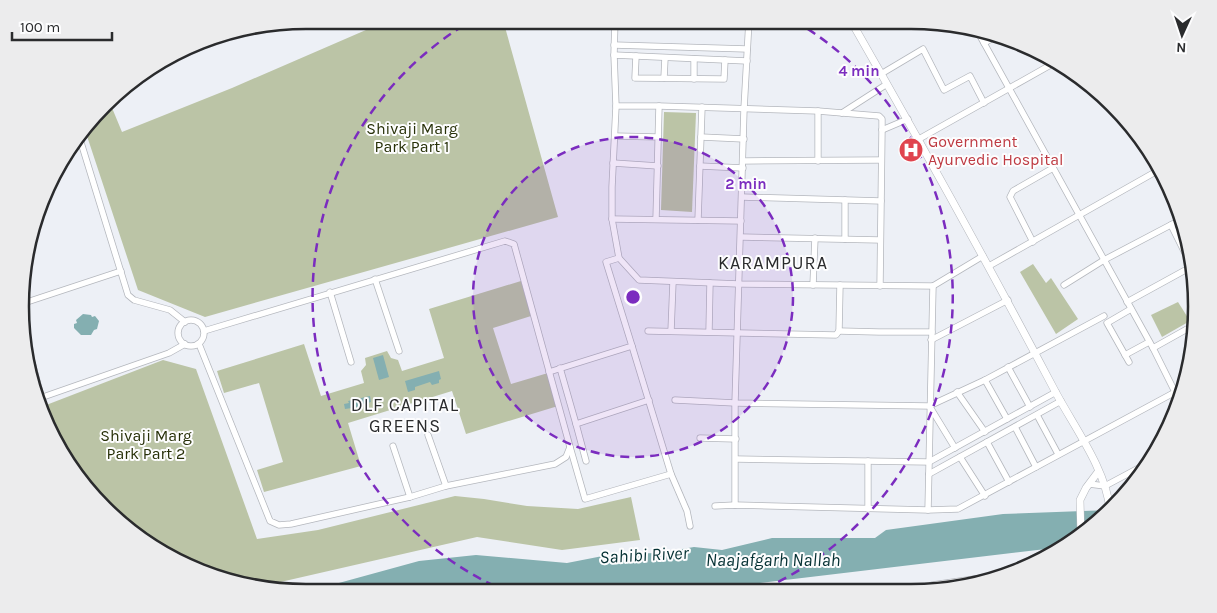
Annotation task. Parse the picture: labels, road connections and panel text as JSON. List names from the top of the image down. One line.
{"districts":["KARAMPURA","DLF CAPITAL GREENS"],"water":["Sahibi River","Naajafgarh Nallah"],"parks":["Shivaji Marg Park Part 1","Shivaji Marg Park Part 2"],"places":{"hospital":["Government Ayurvedic Hospital"]},"scale_bar":"100 m","north":"bottom","rings":["4 min","2 min"]}
